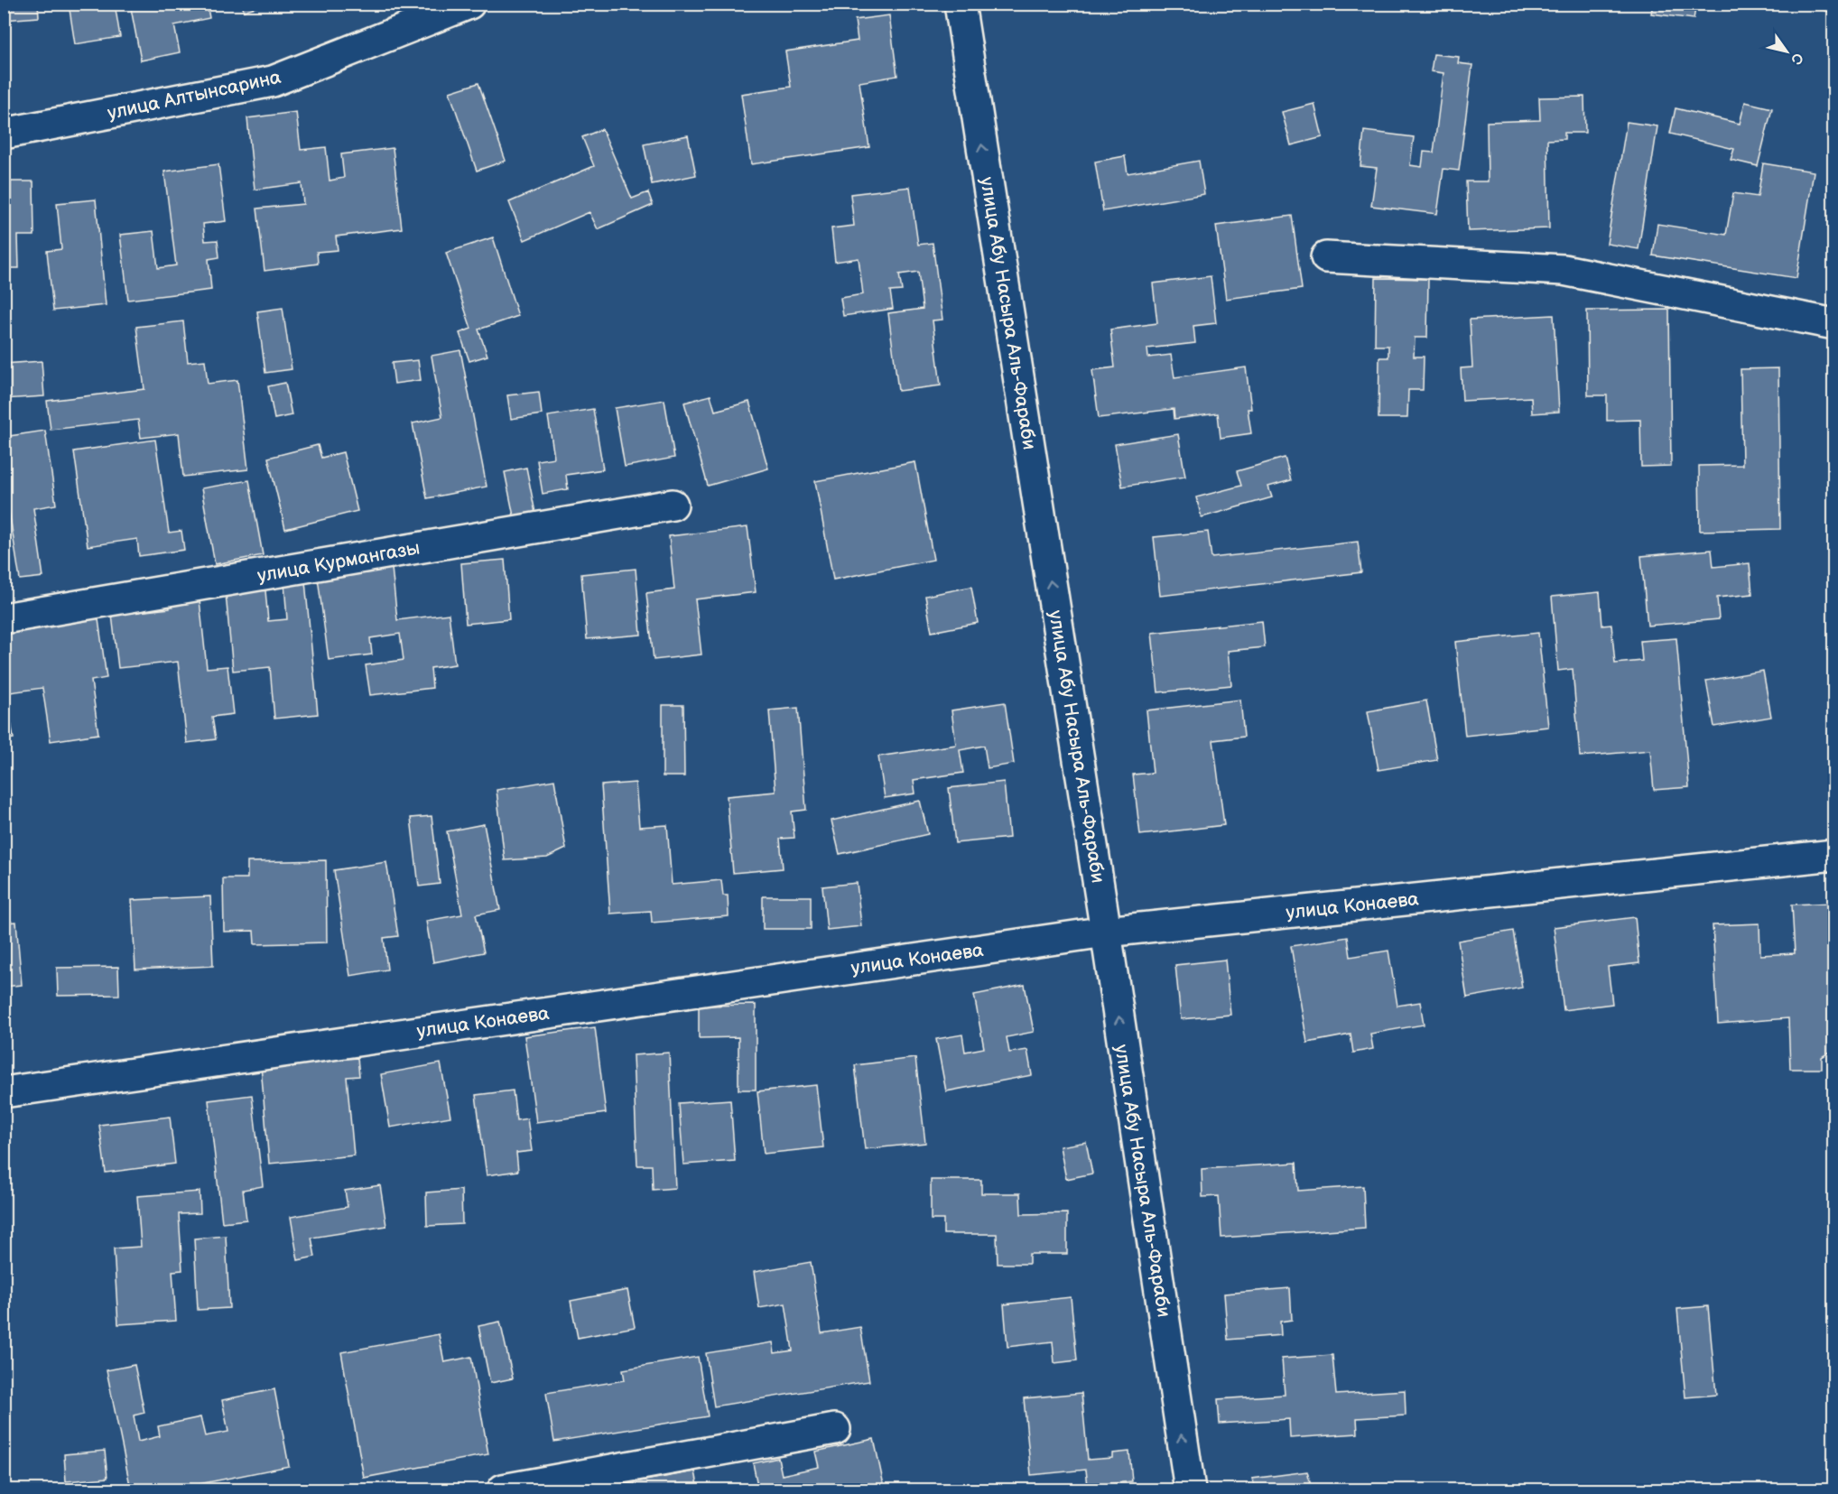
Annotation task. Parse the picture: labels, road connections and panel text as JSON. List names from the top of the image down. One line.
{"streets":{"street":["улица Алтынсарина","улица Абу Насыра Аль-Фараби","улица Курмангазы","улица Конаева"]},"crossings":[["улица Абу Насыра Аль-Фараби","улица Конаева"]],"one_way":["улица Абу Насыра Аль-Фараби"],"north":"bottom right"}
